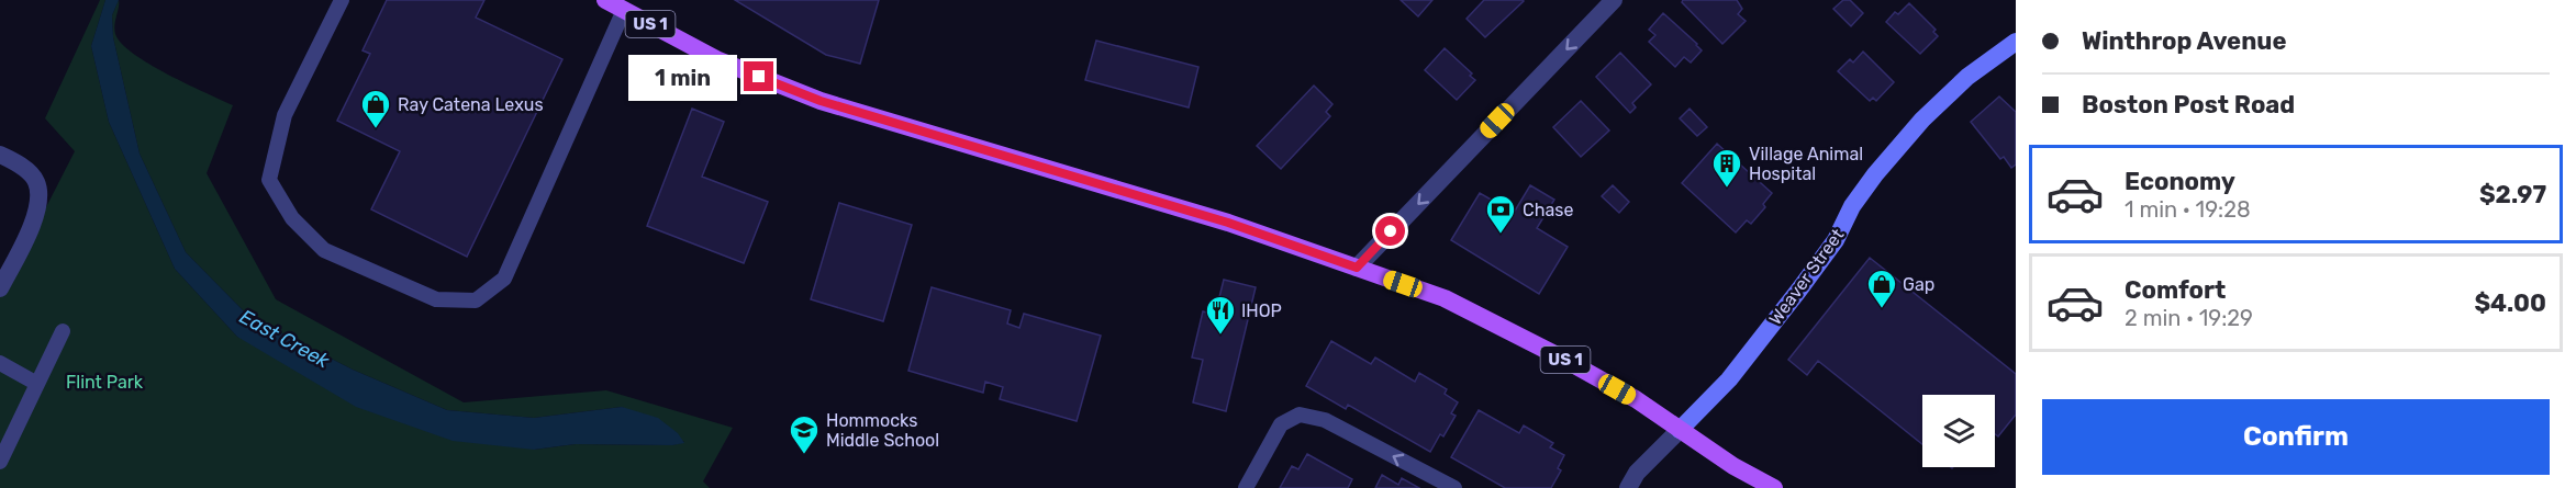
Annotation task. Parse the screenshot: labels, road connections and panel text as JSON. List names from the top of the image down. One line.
{"streets":{"main road":["US 1","Weaver Street"]},"crossings":[["US 1","Weaver Street"]],"water":["East Creek"],"parks":["Flint Park"],"places":{"shop":["Ray Catena Lexus","Gap"],"building":["Village Animal Hospital"],"bank":["Chase"],"restaurant":["IHOP"],"school or university":["Hommocks Middle School"]},"page":{"banner":["Winthrop Avenue","Boston Post Road"],"bubble":"1 min","list":[{"name":"Economy","note":"1 min · 19:28","value":"$2.97"},{"name":"Comfort","note":"2 min · 19:29","value":"$4.00"}],"buttons":"Confirm"}}
